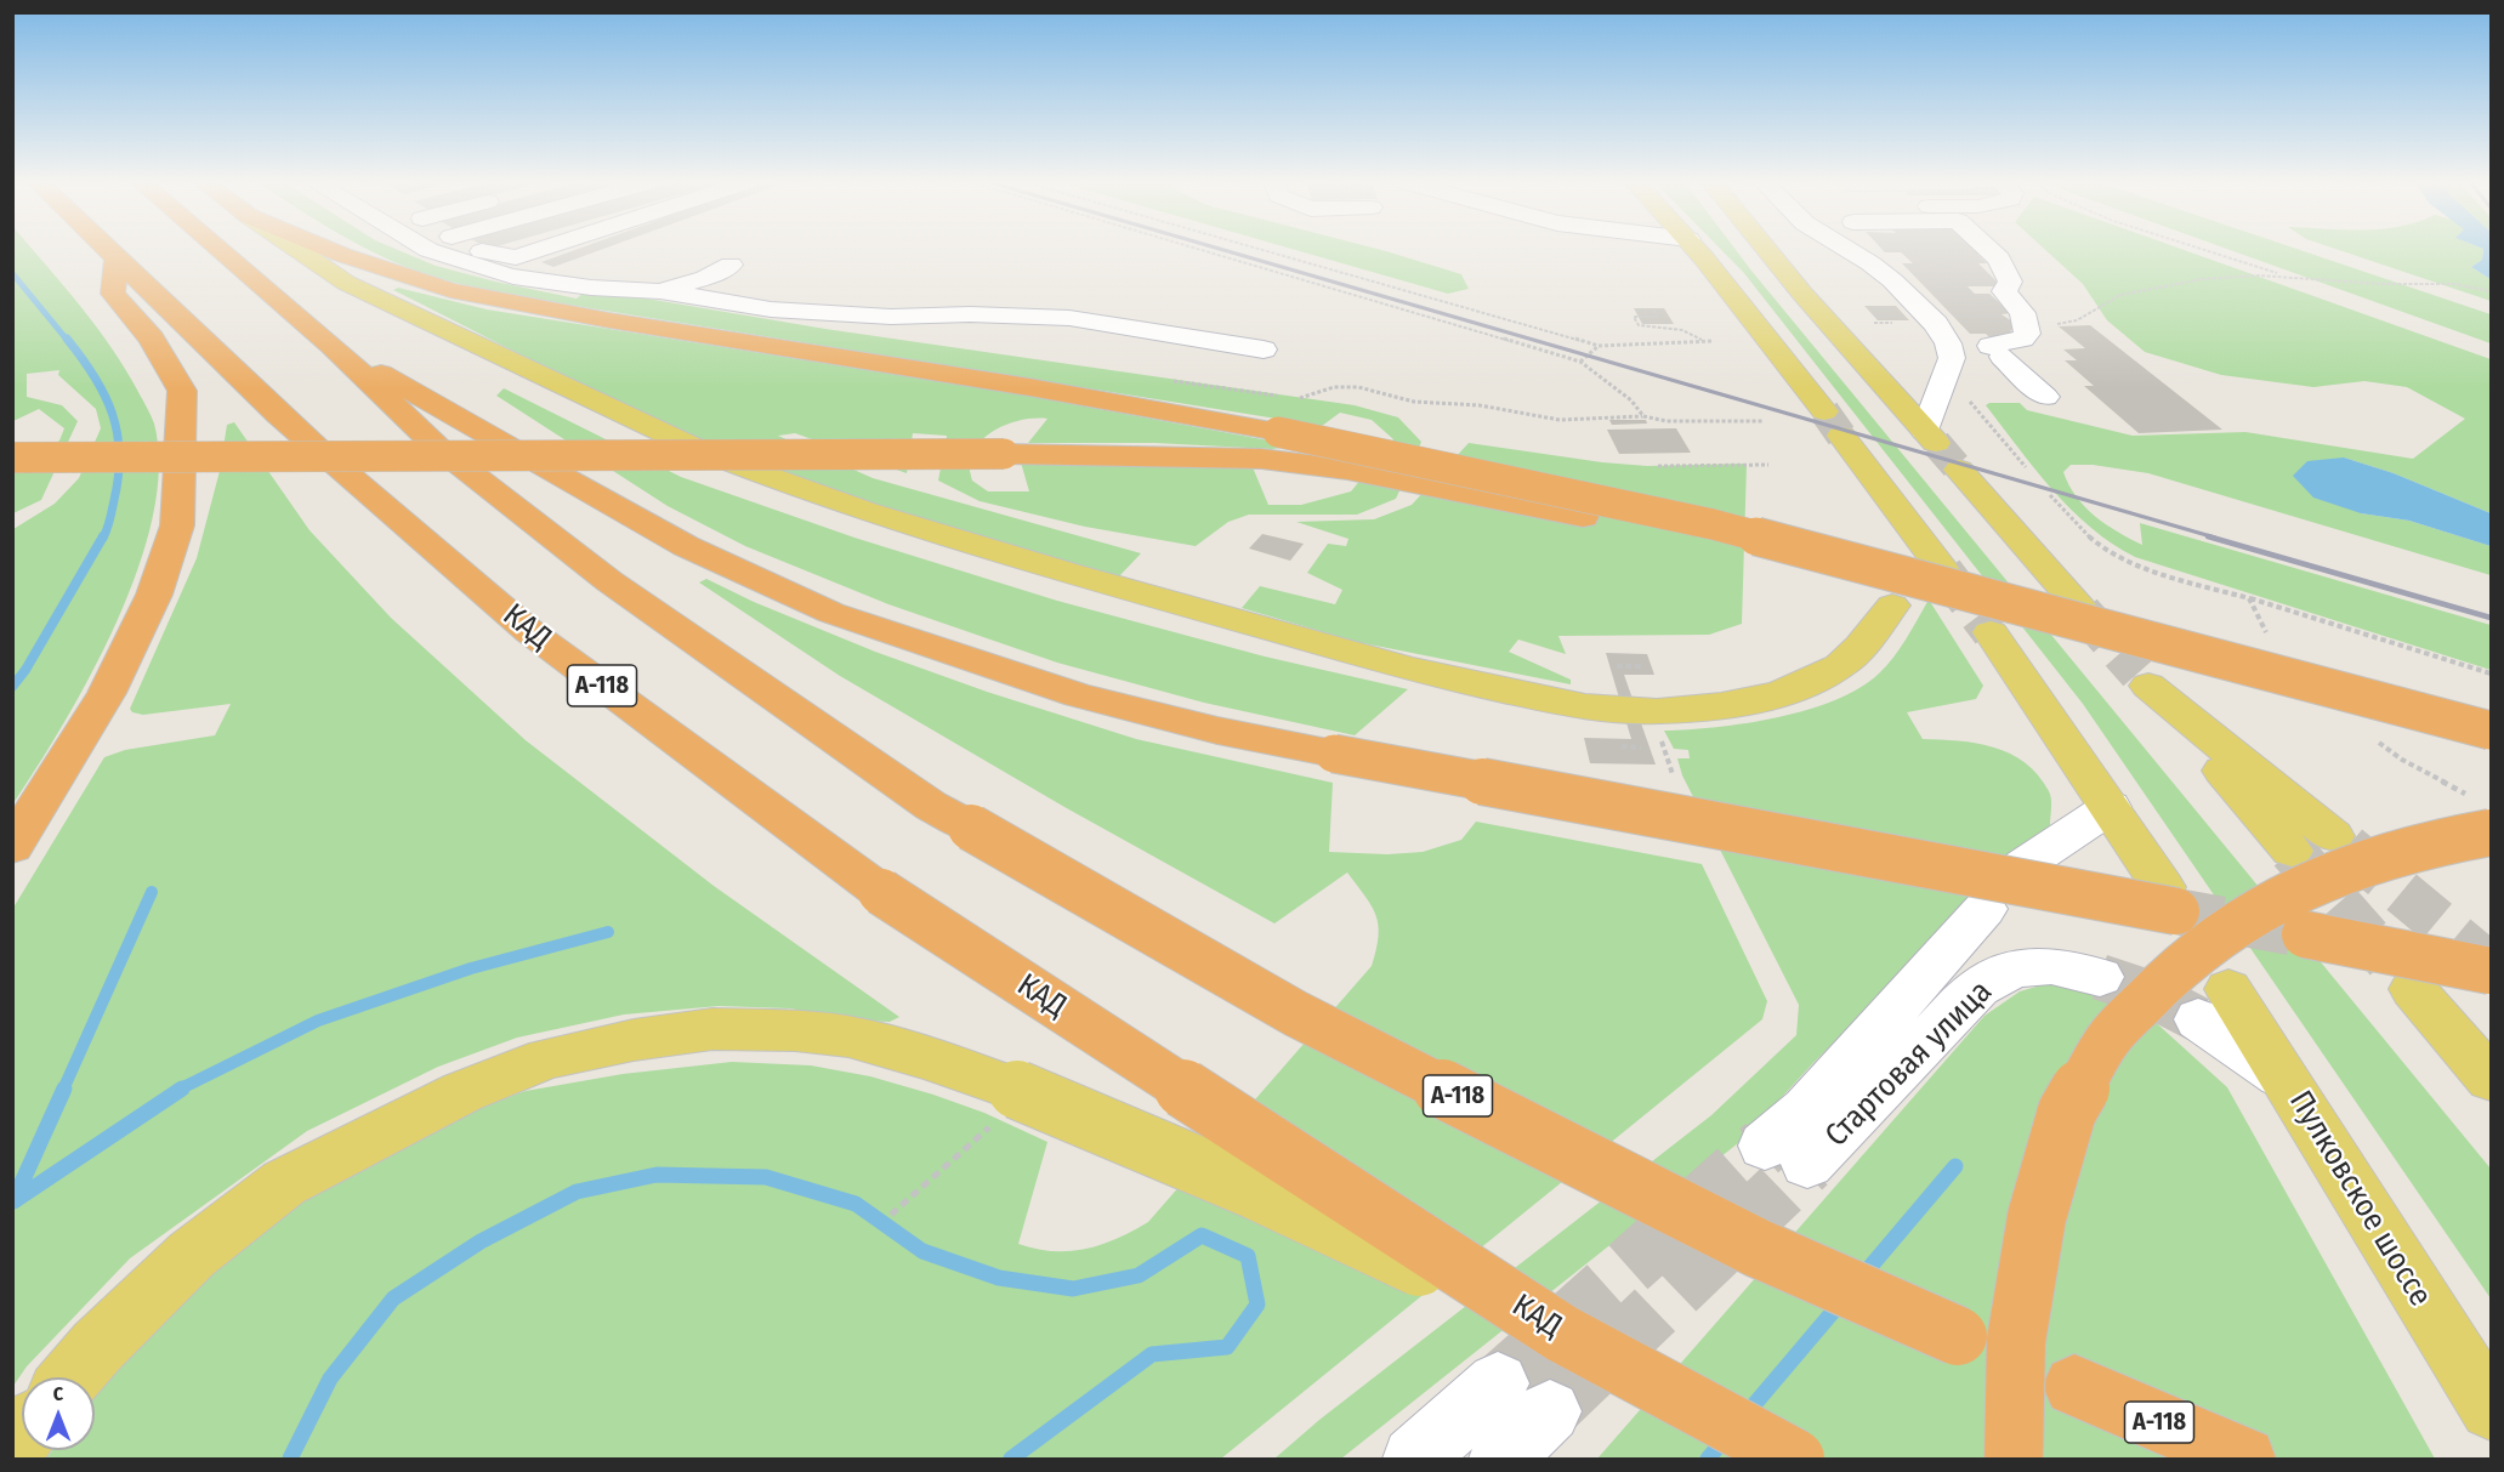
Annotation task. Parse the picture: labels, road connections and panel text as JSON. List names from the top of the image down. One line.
{"streets":{"highway":["КАД","А-118"],"main road":["Пулковское шоссе"],"street":["Стартовая улица"]},"north":"top"}
